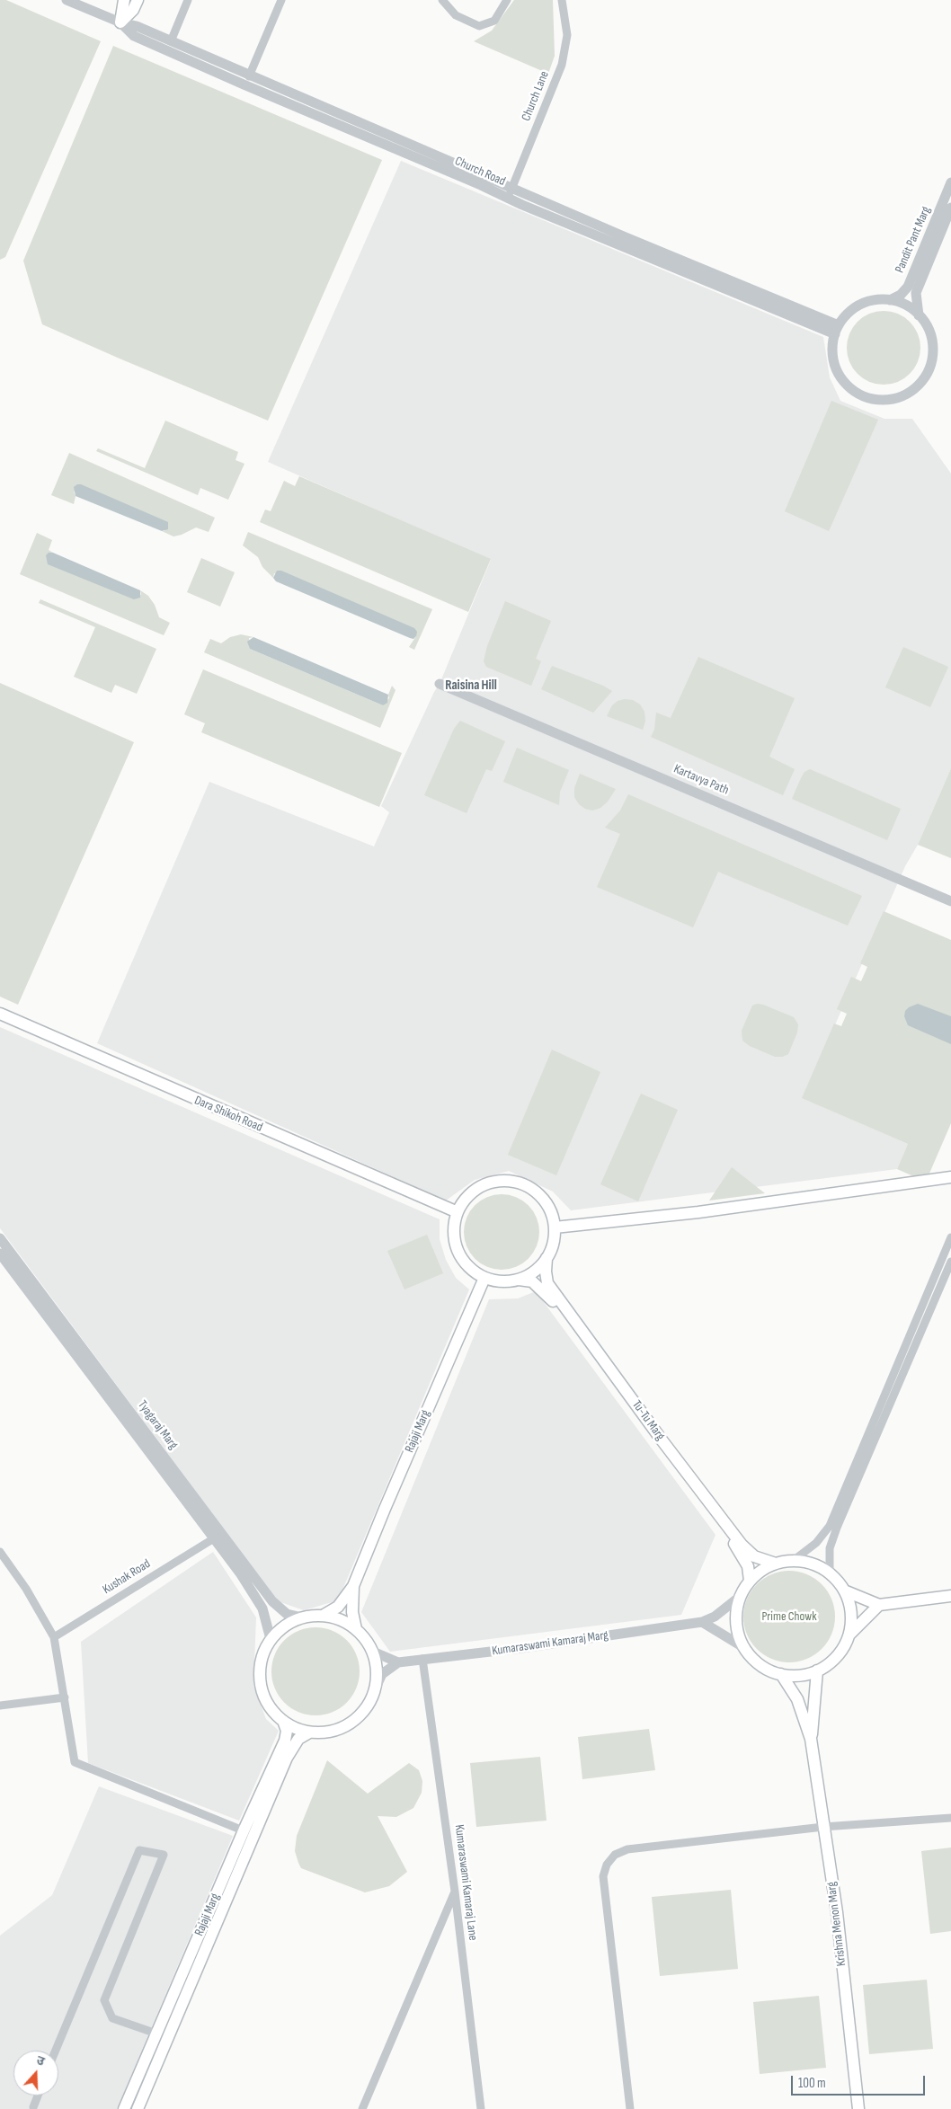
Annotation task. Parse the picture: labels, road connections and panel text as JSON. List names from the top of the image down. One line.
{"streets":{"main road":["Dara Shikoh Road","Tu-Tu Marg","Rajaji Marg","Krishna Menon Marg"],"street":["Church Lane","Church Road","Pandit Pant Marg","Kartavya Path","Tyagaraj Marg","Kushak Road","Kumaraswami Kamaraj Marg","Kumaraswami Kamaraj Lane"]},"crossings":[["Church Lane","Church Road"],["Church Road","Pandit Pant Marg"],["Dara Shikoh Road","Tu-Tu Marg"],["Dara Shikoh Road","Rajaji Marg"],["Tu-Tu Marg","Rajaji Marg"],["Tu-Tu Marg","Kumaraswami Kamaraj Marg"],["Tu-Tu Marg","Krishna Menon Marg"],["Tyagaraj Marg","Rajaji Marg"],["Tyagaraj Marg","Kushak Road"],["Kumaraswami Kamaraj Marg","Kumaraswami Kamaraj Lane"],["Kumaraswami Kamaraj Marg","Krishna Menon Marg"]],"districts":["Raisina Hill"],"parks":["Prime Chowk"],"scale_bar":"100 m","north":"top"}
